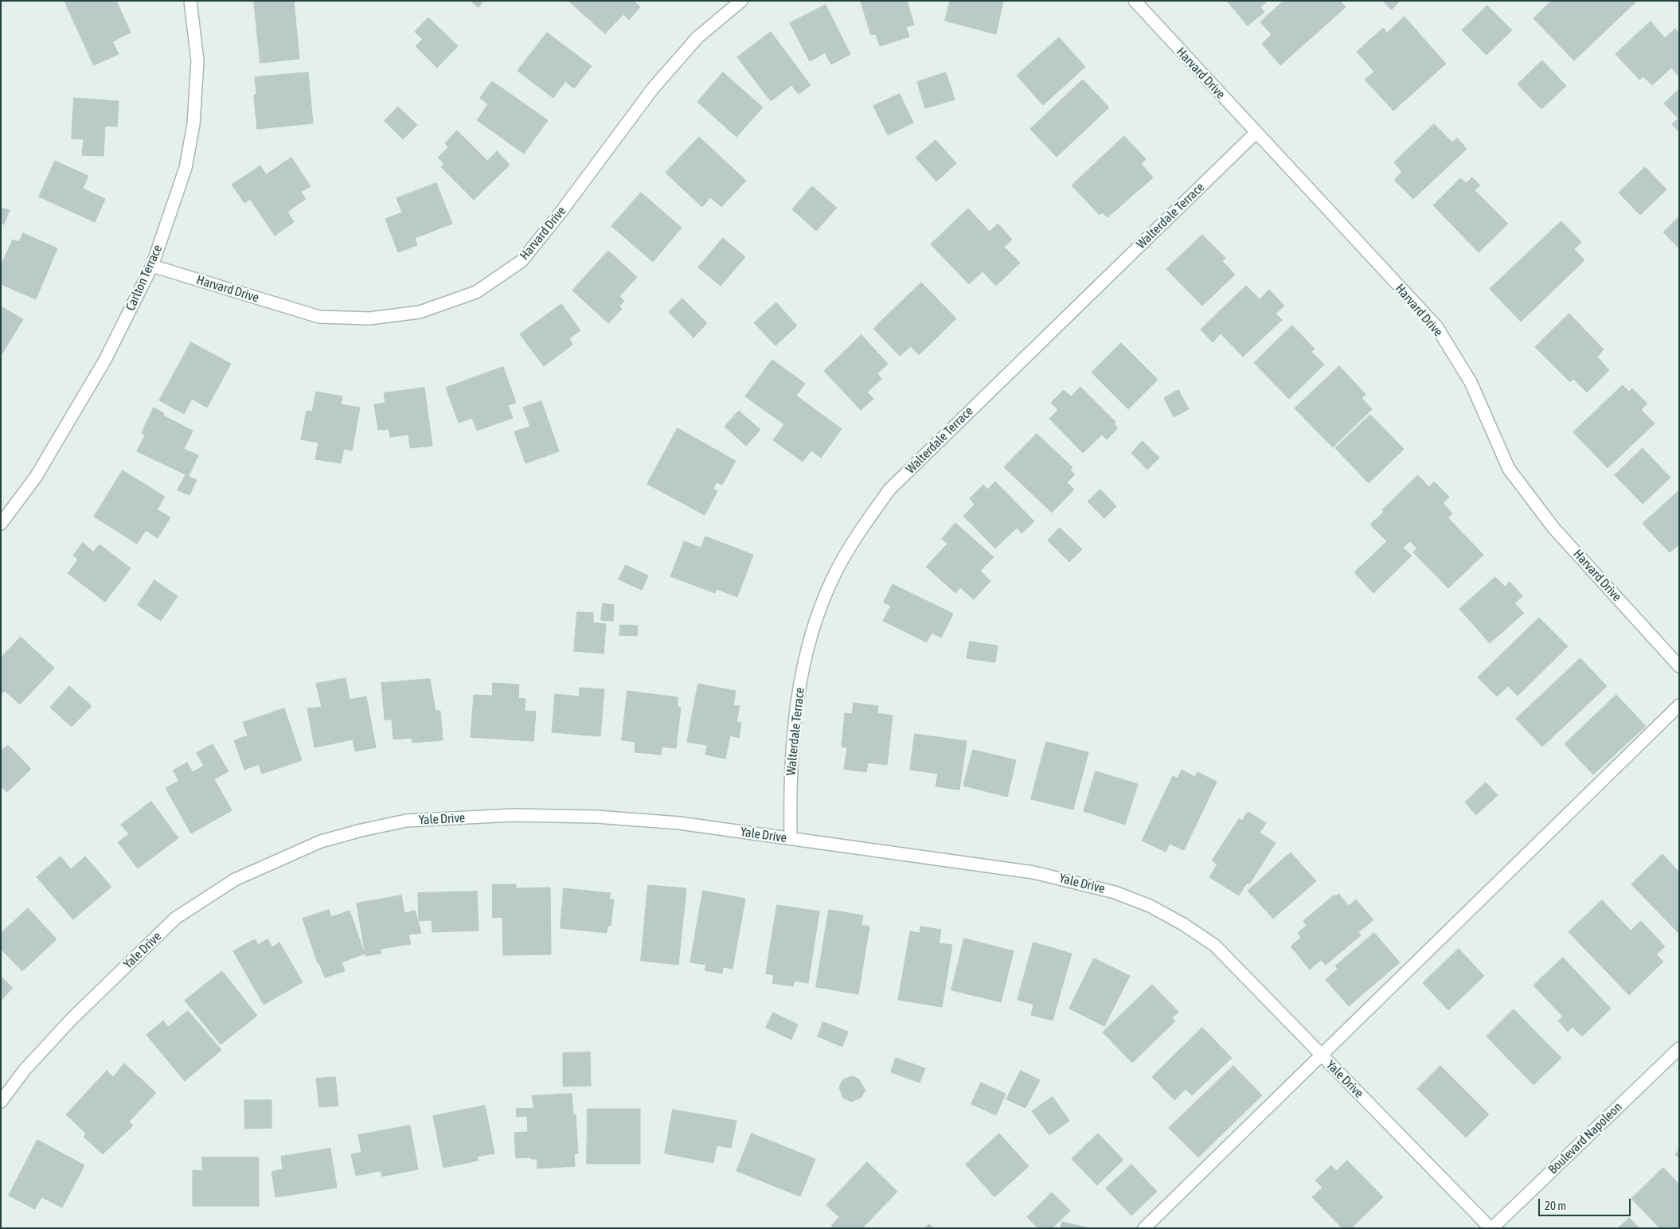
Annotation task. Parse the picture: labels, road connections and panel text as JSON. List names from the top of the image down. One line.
{"streets":{"street":["Harvard Drive","Walterdale Terrace","Carlton Terrace","Yale Drive","Boulevard Napoleon"]},"crossings":[["Harvard Drive","Walterdale Terrace"],["Harvard Drive","Carlton Terrace"],["Walterdale Terrace","Yale Drive"],["Yale Drive","Boulevard Napoleon"]],"scale_bar":"20 m"}
